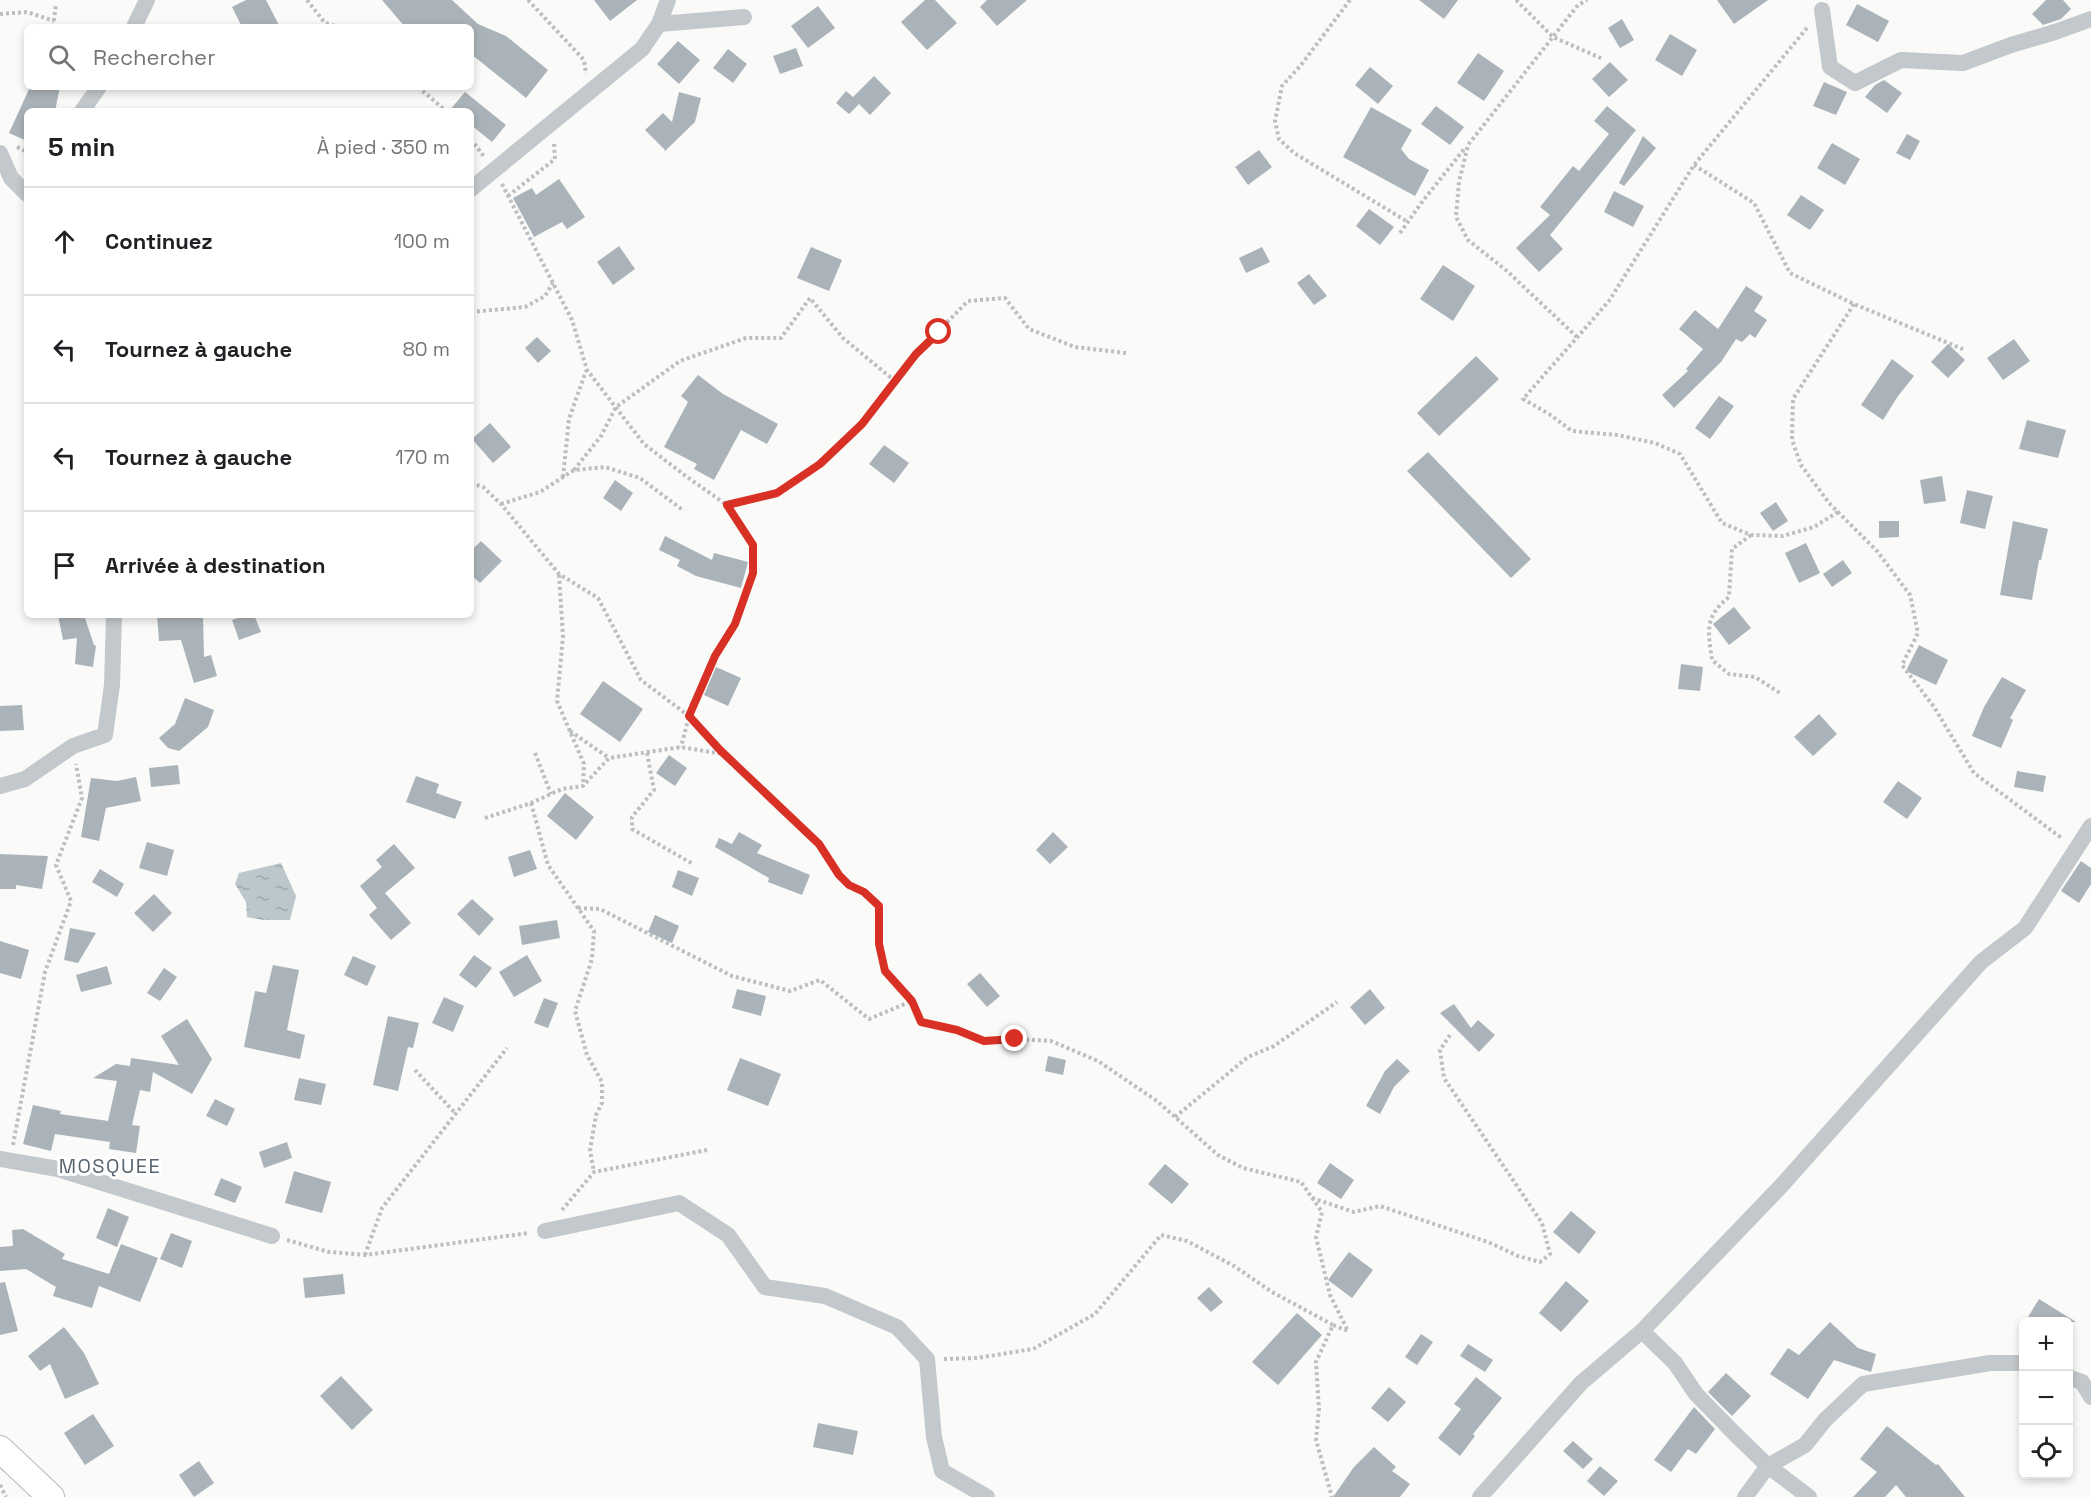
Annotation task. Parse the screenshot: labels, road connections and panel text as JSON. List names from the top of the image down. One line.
{"districts":["MOSQUEE"],"page":{"search":"Rechercher","heading":["5 min","À pied · 350 m"],"list":[["Continuez","100 m"],["Tournez à gauche","80 m"],["Tournez à gauche","170 m"],"Arrivée à destination"],"map_buttons":["+","−"]}}
